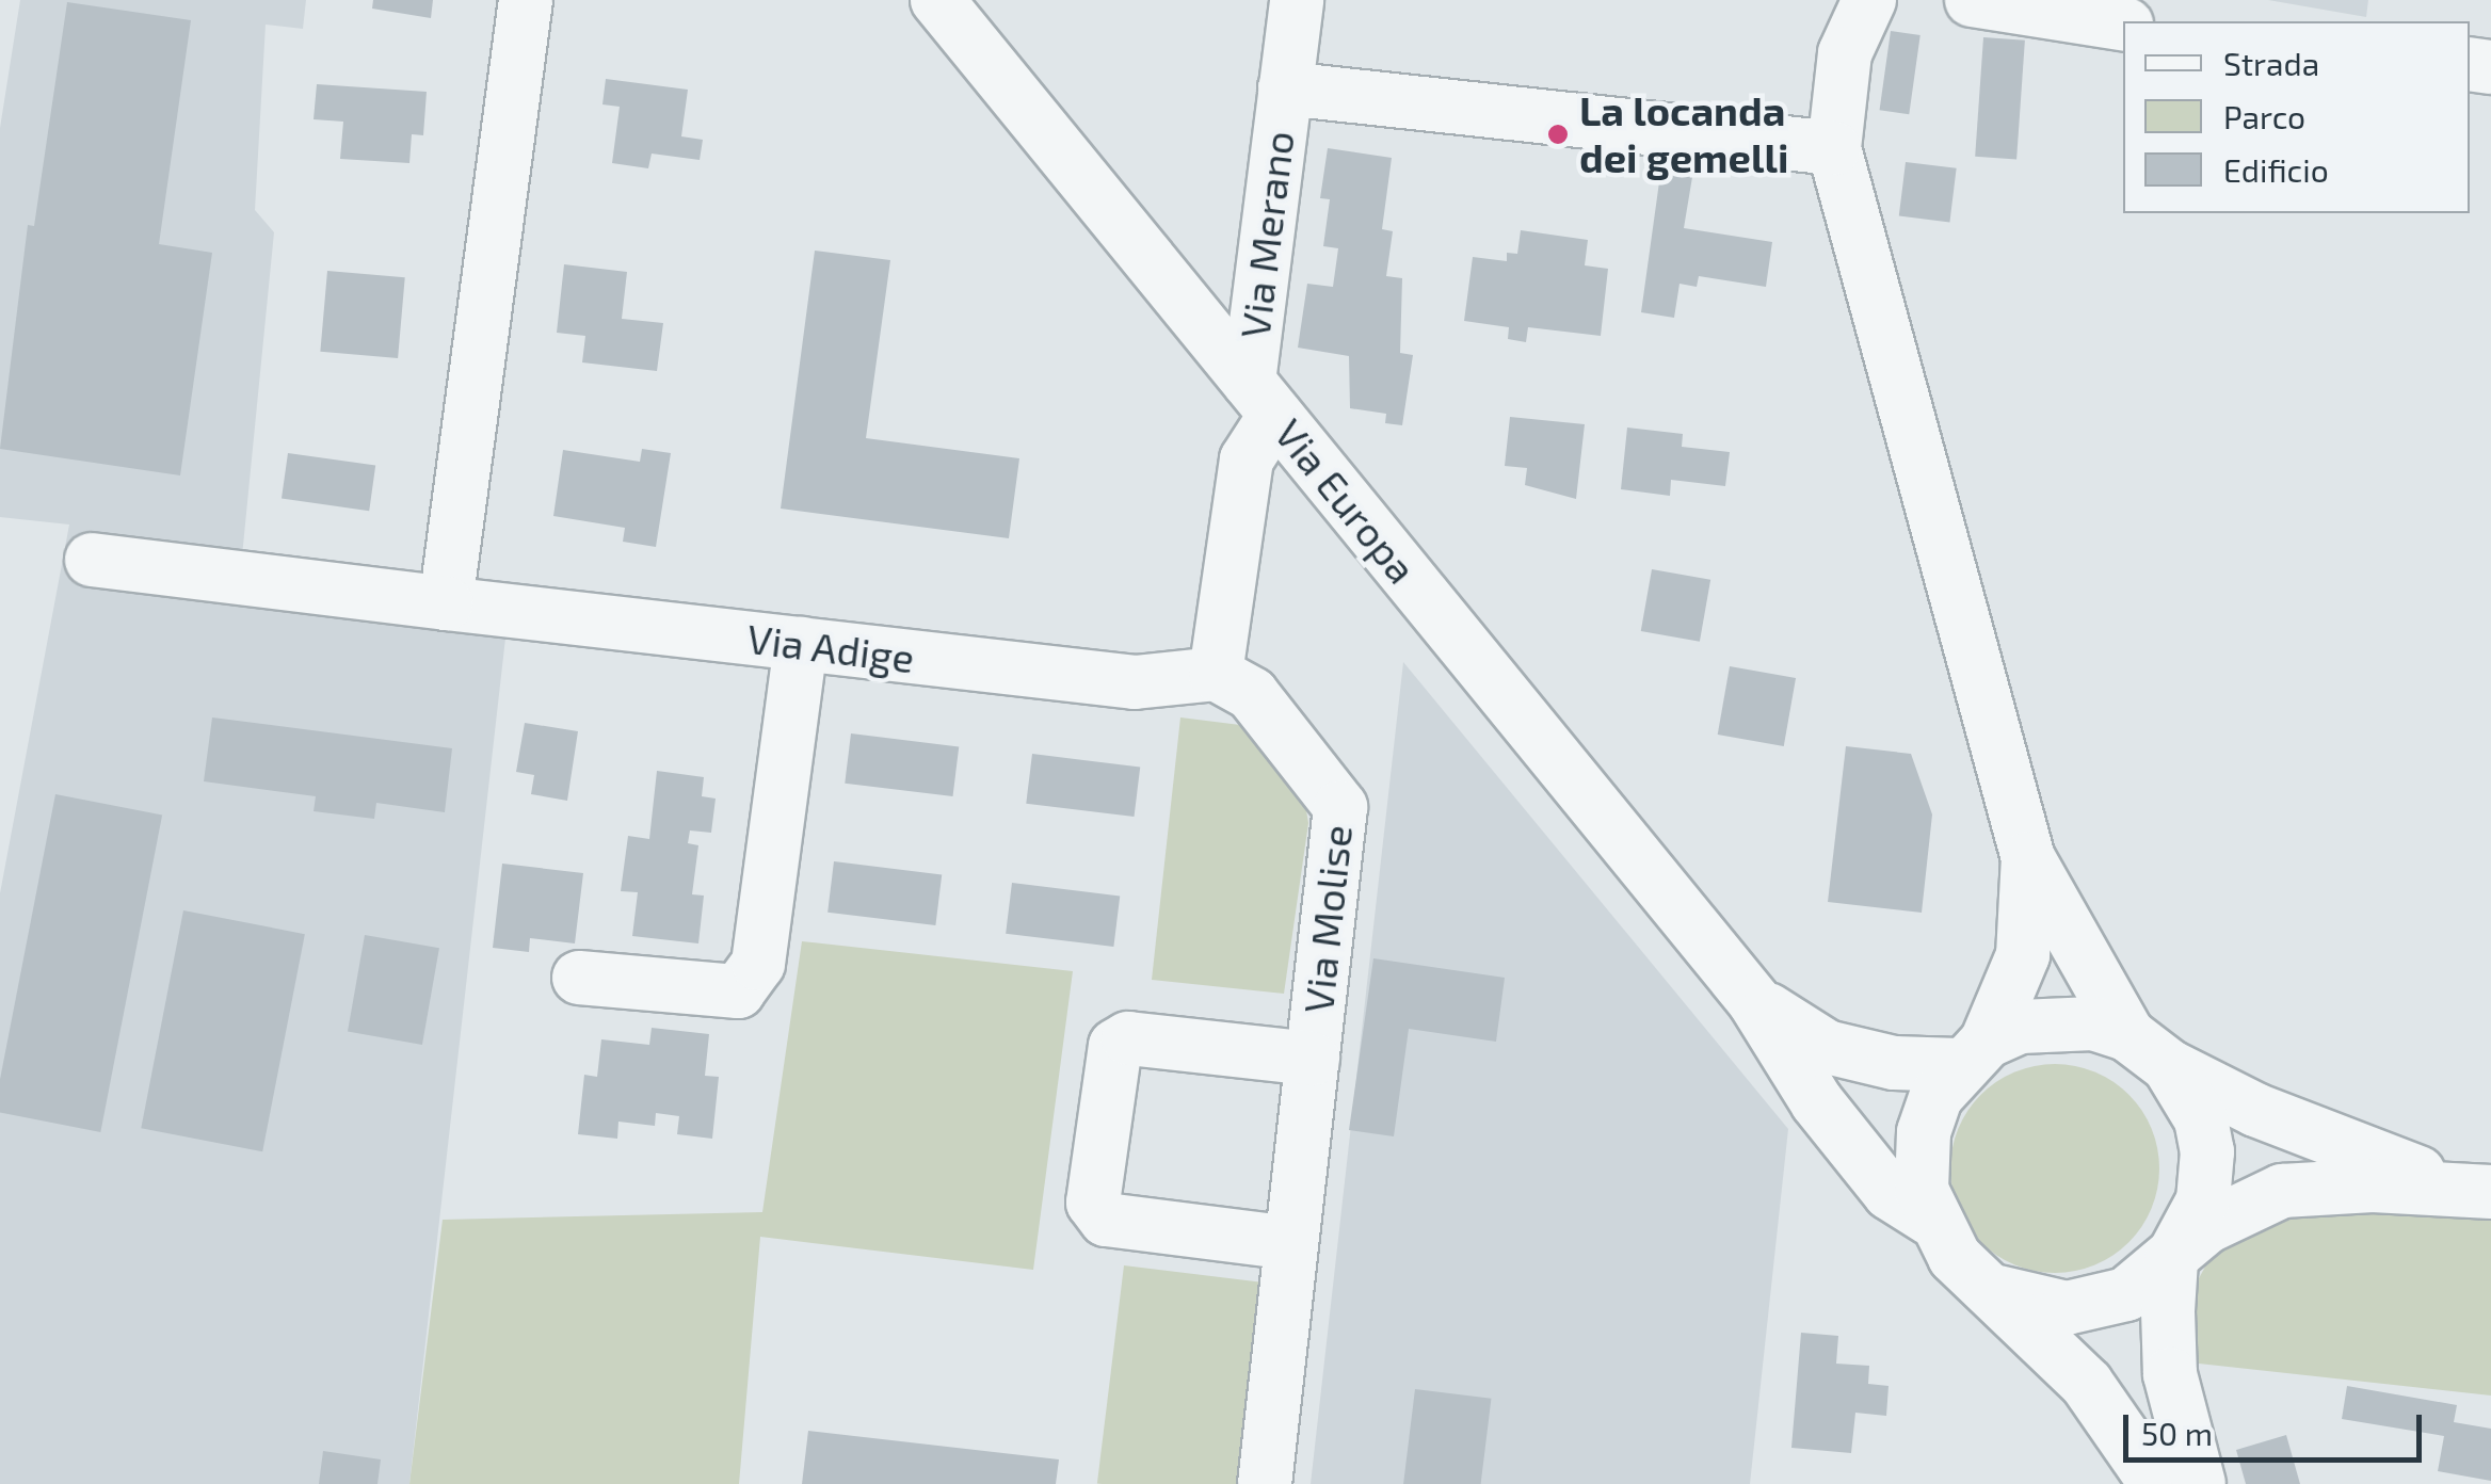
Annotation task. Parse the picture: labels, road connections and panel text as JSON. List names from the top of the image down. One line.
{"streets":{"street":["Via Merano","Via Europa","Via Adige","Via Molise"]},"crossings":[["Via Merano","Via Europa"],["Via Adige","Via Molise"]],"places":["La locanda dei gemelli"],"legend":["Strada","Parco","Edificio"],"scale_bar":"50 m"}
